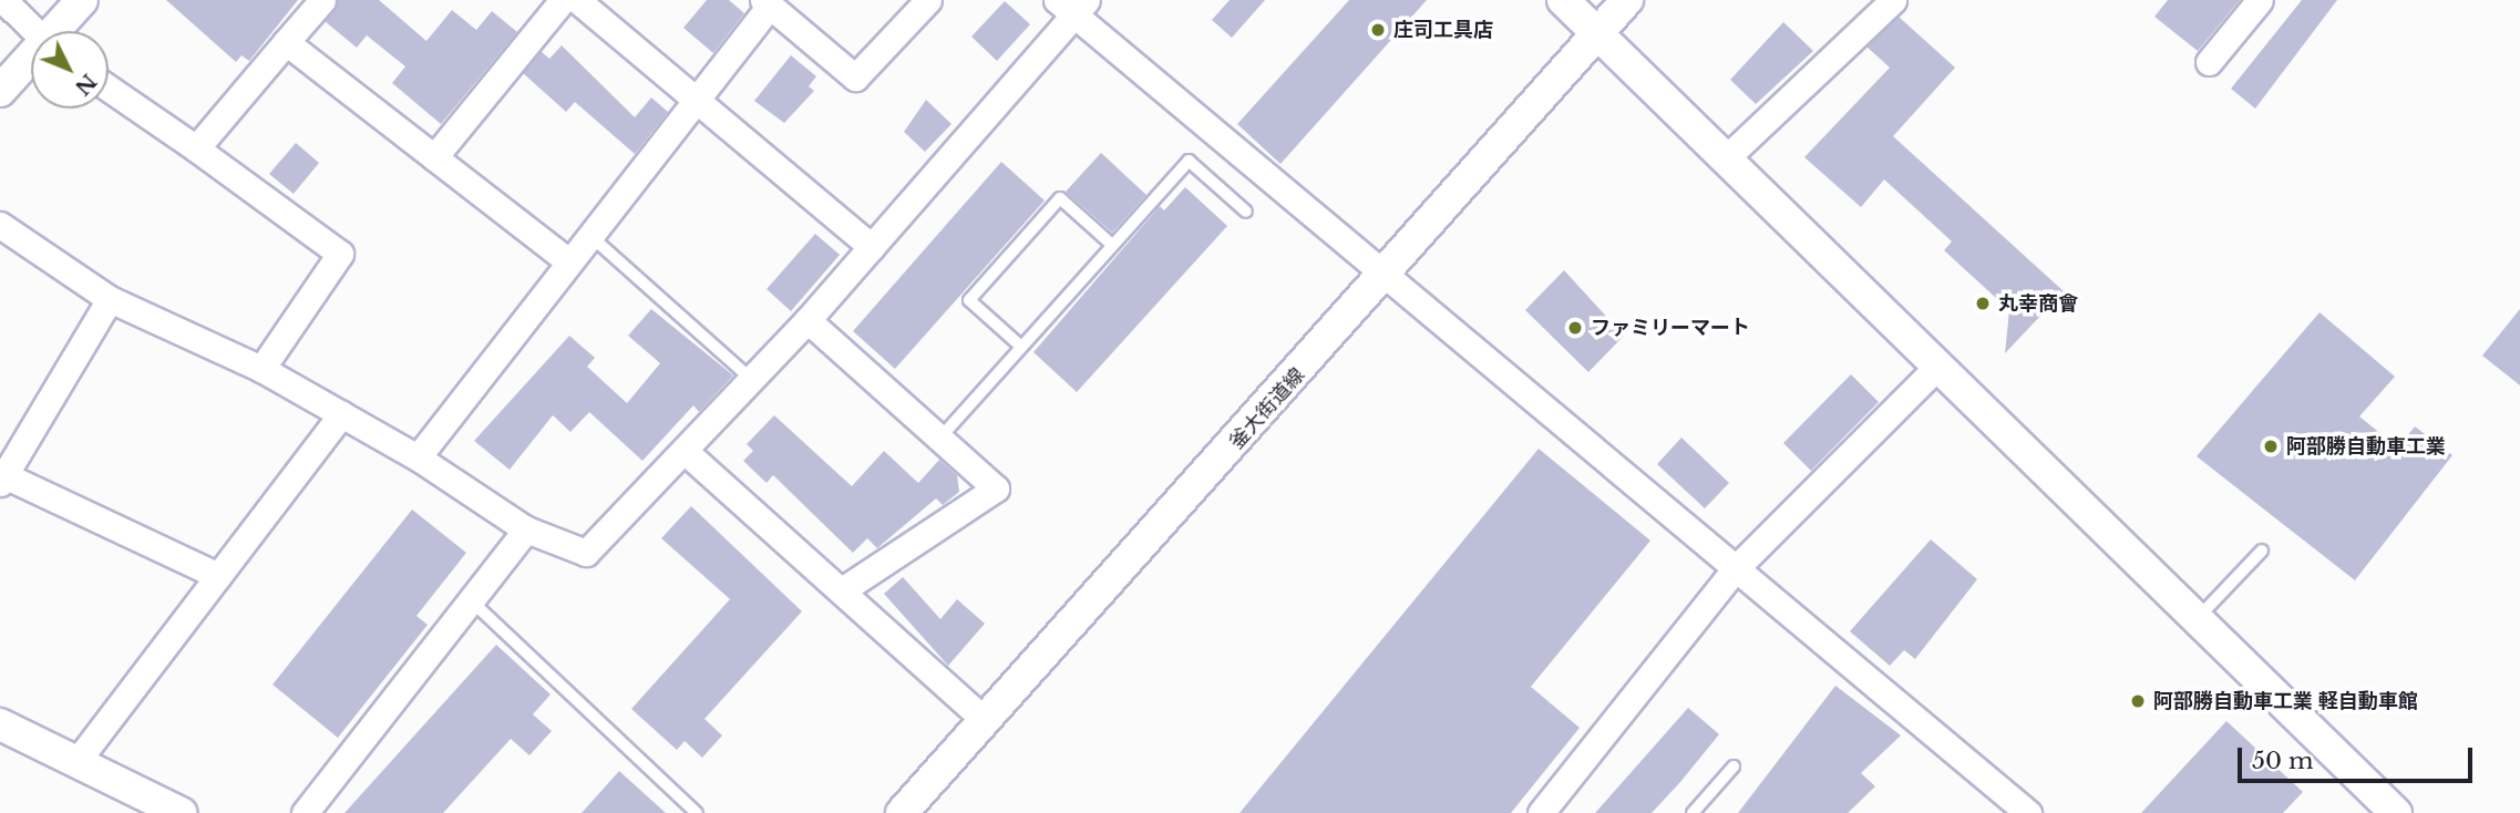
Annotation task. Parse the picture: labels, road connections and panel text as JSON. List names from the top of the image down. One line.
{"streets":{"street":["釜大街道線"]},"places":["庄司工具店","丸幸商會","ファミリーマート","阿部勝自動車工業","阿部勝自動車工業 軽自動車館"],"scale_bar":"50 m","north":"bottom right"}
